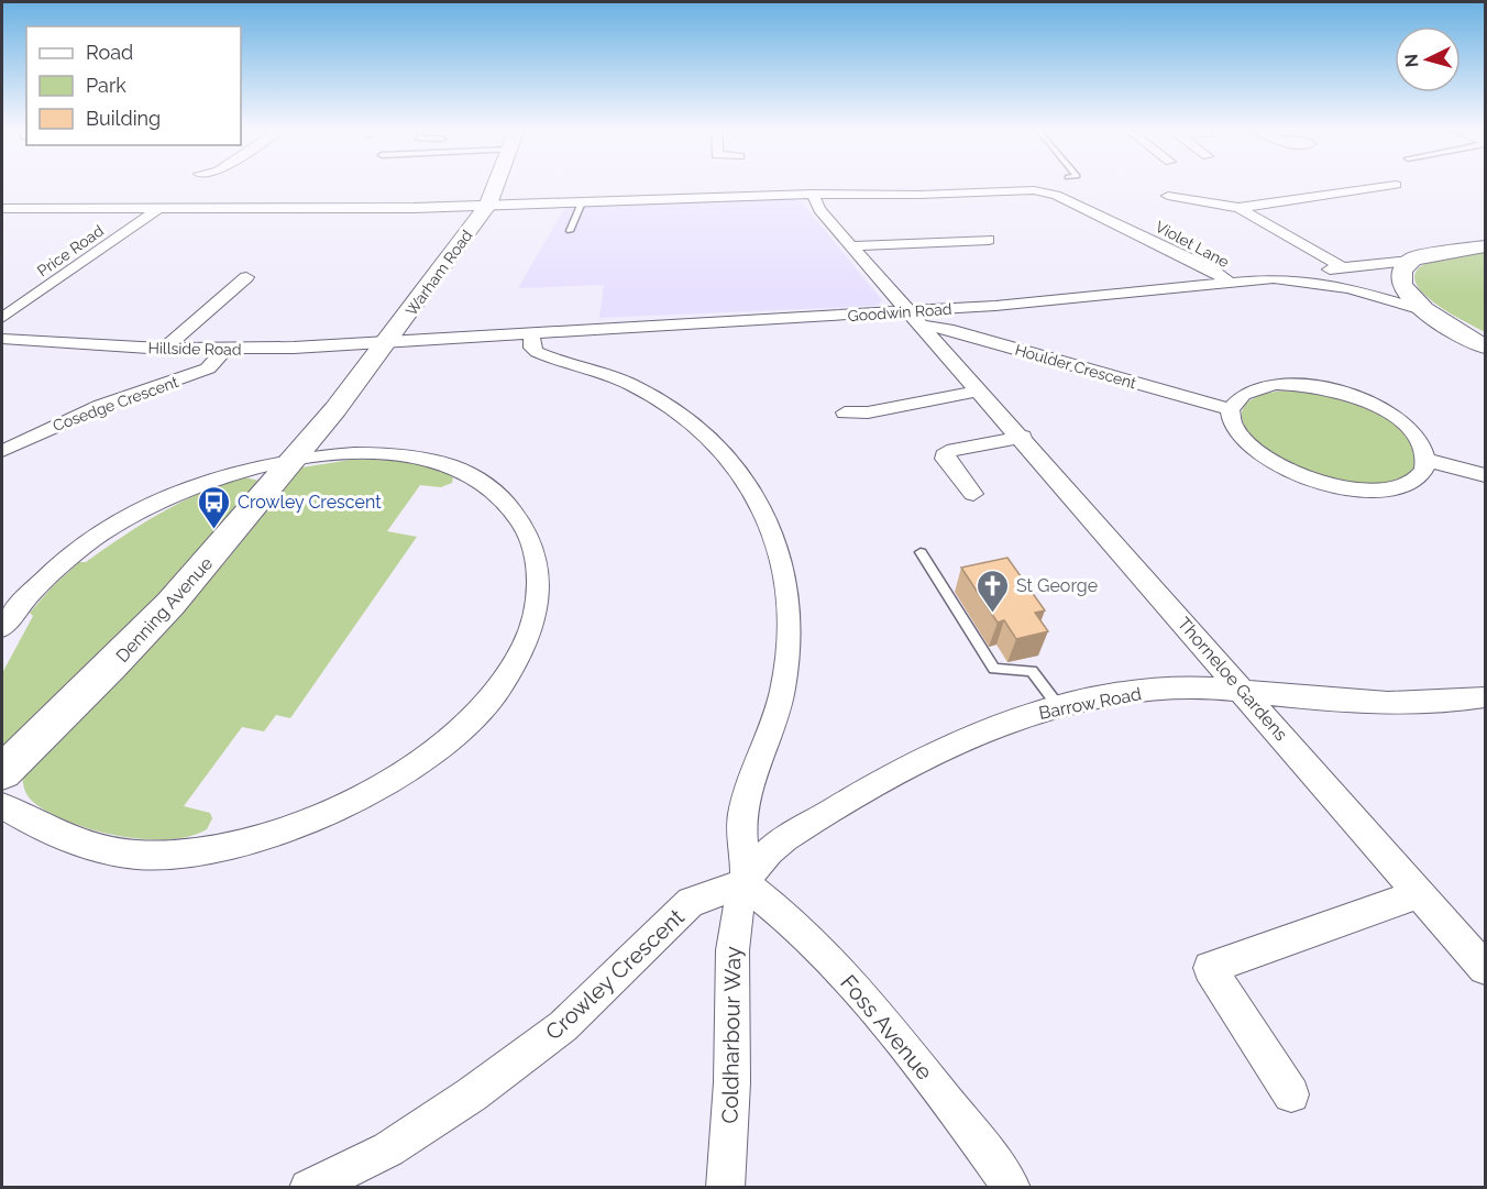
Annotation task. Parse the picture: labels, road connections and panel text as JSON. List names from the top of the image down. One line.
{"streets":{"main road":["Warham Road","Denning Avenue"],"street":["Violet Lane","Price Road","Goodwin Road","Hillside Road","Houlder Crescent","Cosedge Crescent","Thorneloe Gardens","Barrow Road","Crowley Crescent","Foss Avenue","Coldharbour Way"]},"crossings":[["Violet Lane","Price Road"],["Violet Lane","Warham Road"],["Violet Lane","Goodwin Road"],["Violet Lane","Thorneloe Gardens"],["Warham Road","Goodwin Road"],["Warham Road","Hillside Road"],["Warham Road","Denning Avenue"],["Goodwin Road","Hillside Road"],["Goodwin Road","Houlder Crescent"],["Goodwin Road","Denning Avenue"],["Goodwin Road","Thorneloe Gardens"],["Hillside Road","Cosedge Crescent"],["Hillside Road","Denning Avenue"],["Houlder Crescent","Thorneloe Gardens"],["Thorneloe Gardens","Barrow Road"],["Barrow Road","Crowley Crescent"],["Barrow Road","Foss Avenue"],["Barrow Road","Coldharbour Way"],["Crowley Crescent","Foss Avenue"],["Crowley Crescent","Coldharbour Way"],["Foss Avenue","Coldharbour Way"]],"places":{"bus stop":["Crowley Crescent"],"church":["St George"]},"legend":["Road","Park","Building"],"north":"left"}
